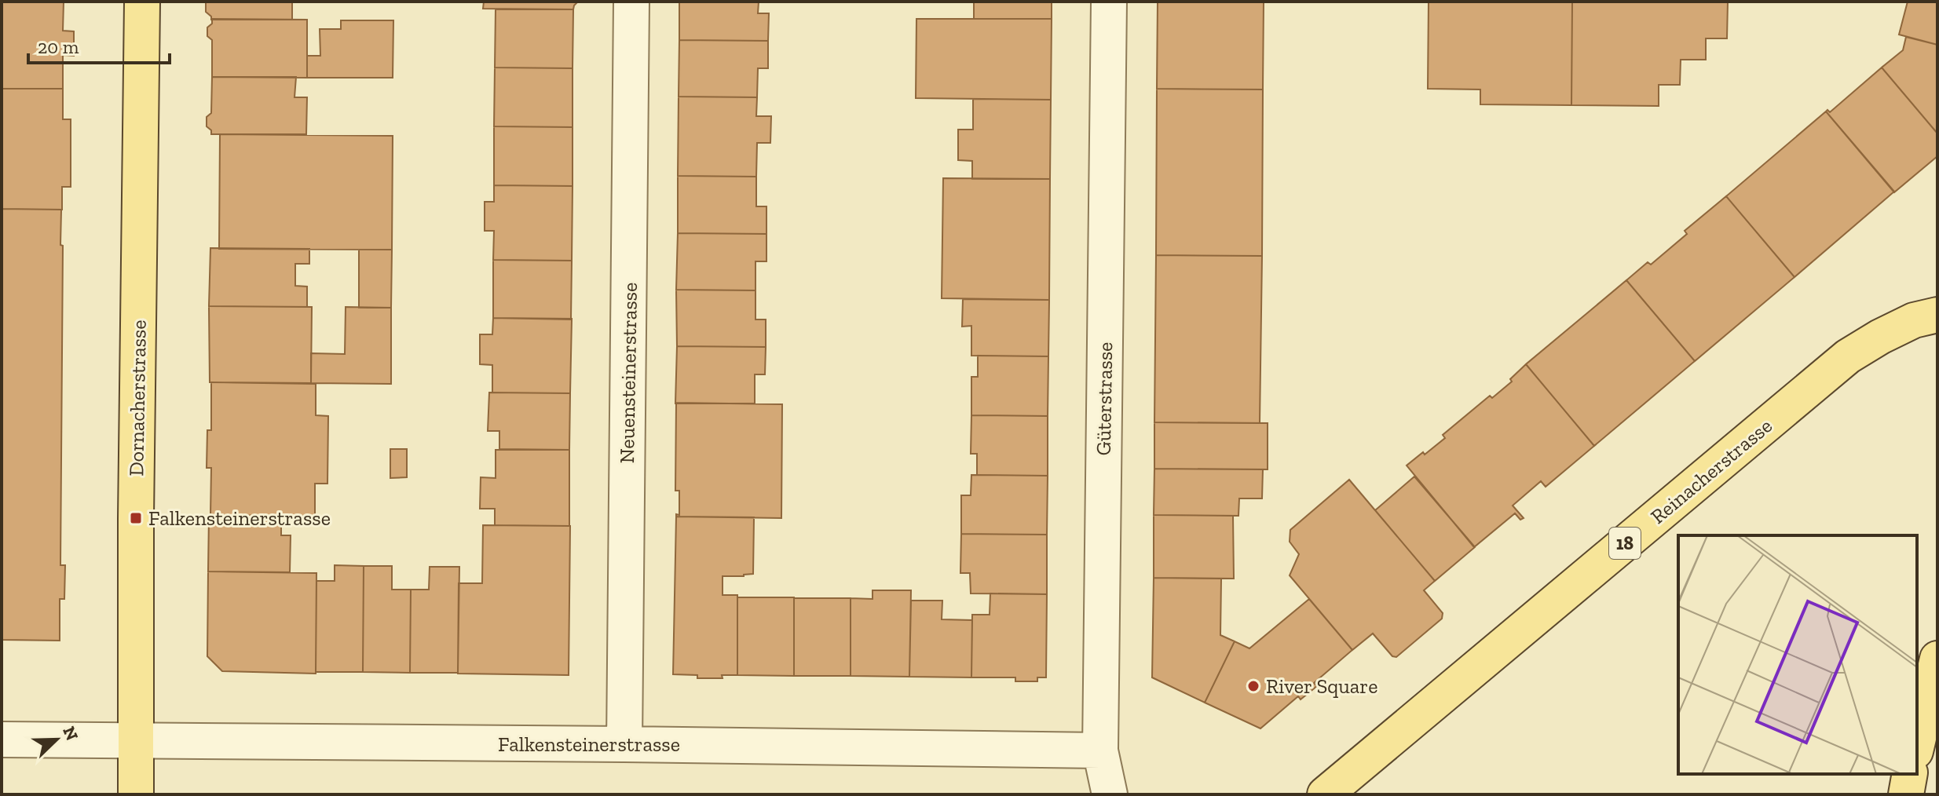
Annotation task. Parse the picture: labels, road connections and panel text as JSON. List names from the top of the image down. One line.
{"streets":{"main road":["Dornacherstrasse","Reinacherstrasse","18"],"street":["Neuensteinerstrasse","Güterstrasse","Falkensteinerstrasse"]},"crossings":[["Neuensteinerstrasse","Falkensteinerstrasse"],["Dornacherstrasse","Falkensteinerstrasse"],["Güterstrasse","Falkensteinerstrasse"]],"places":{"transit":["Falkensteinerstrasse"],"other":["River Square"]},"scale_bar":"20 m","north":"top right"}
